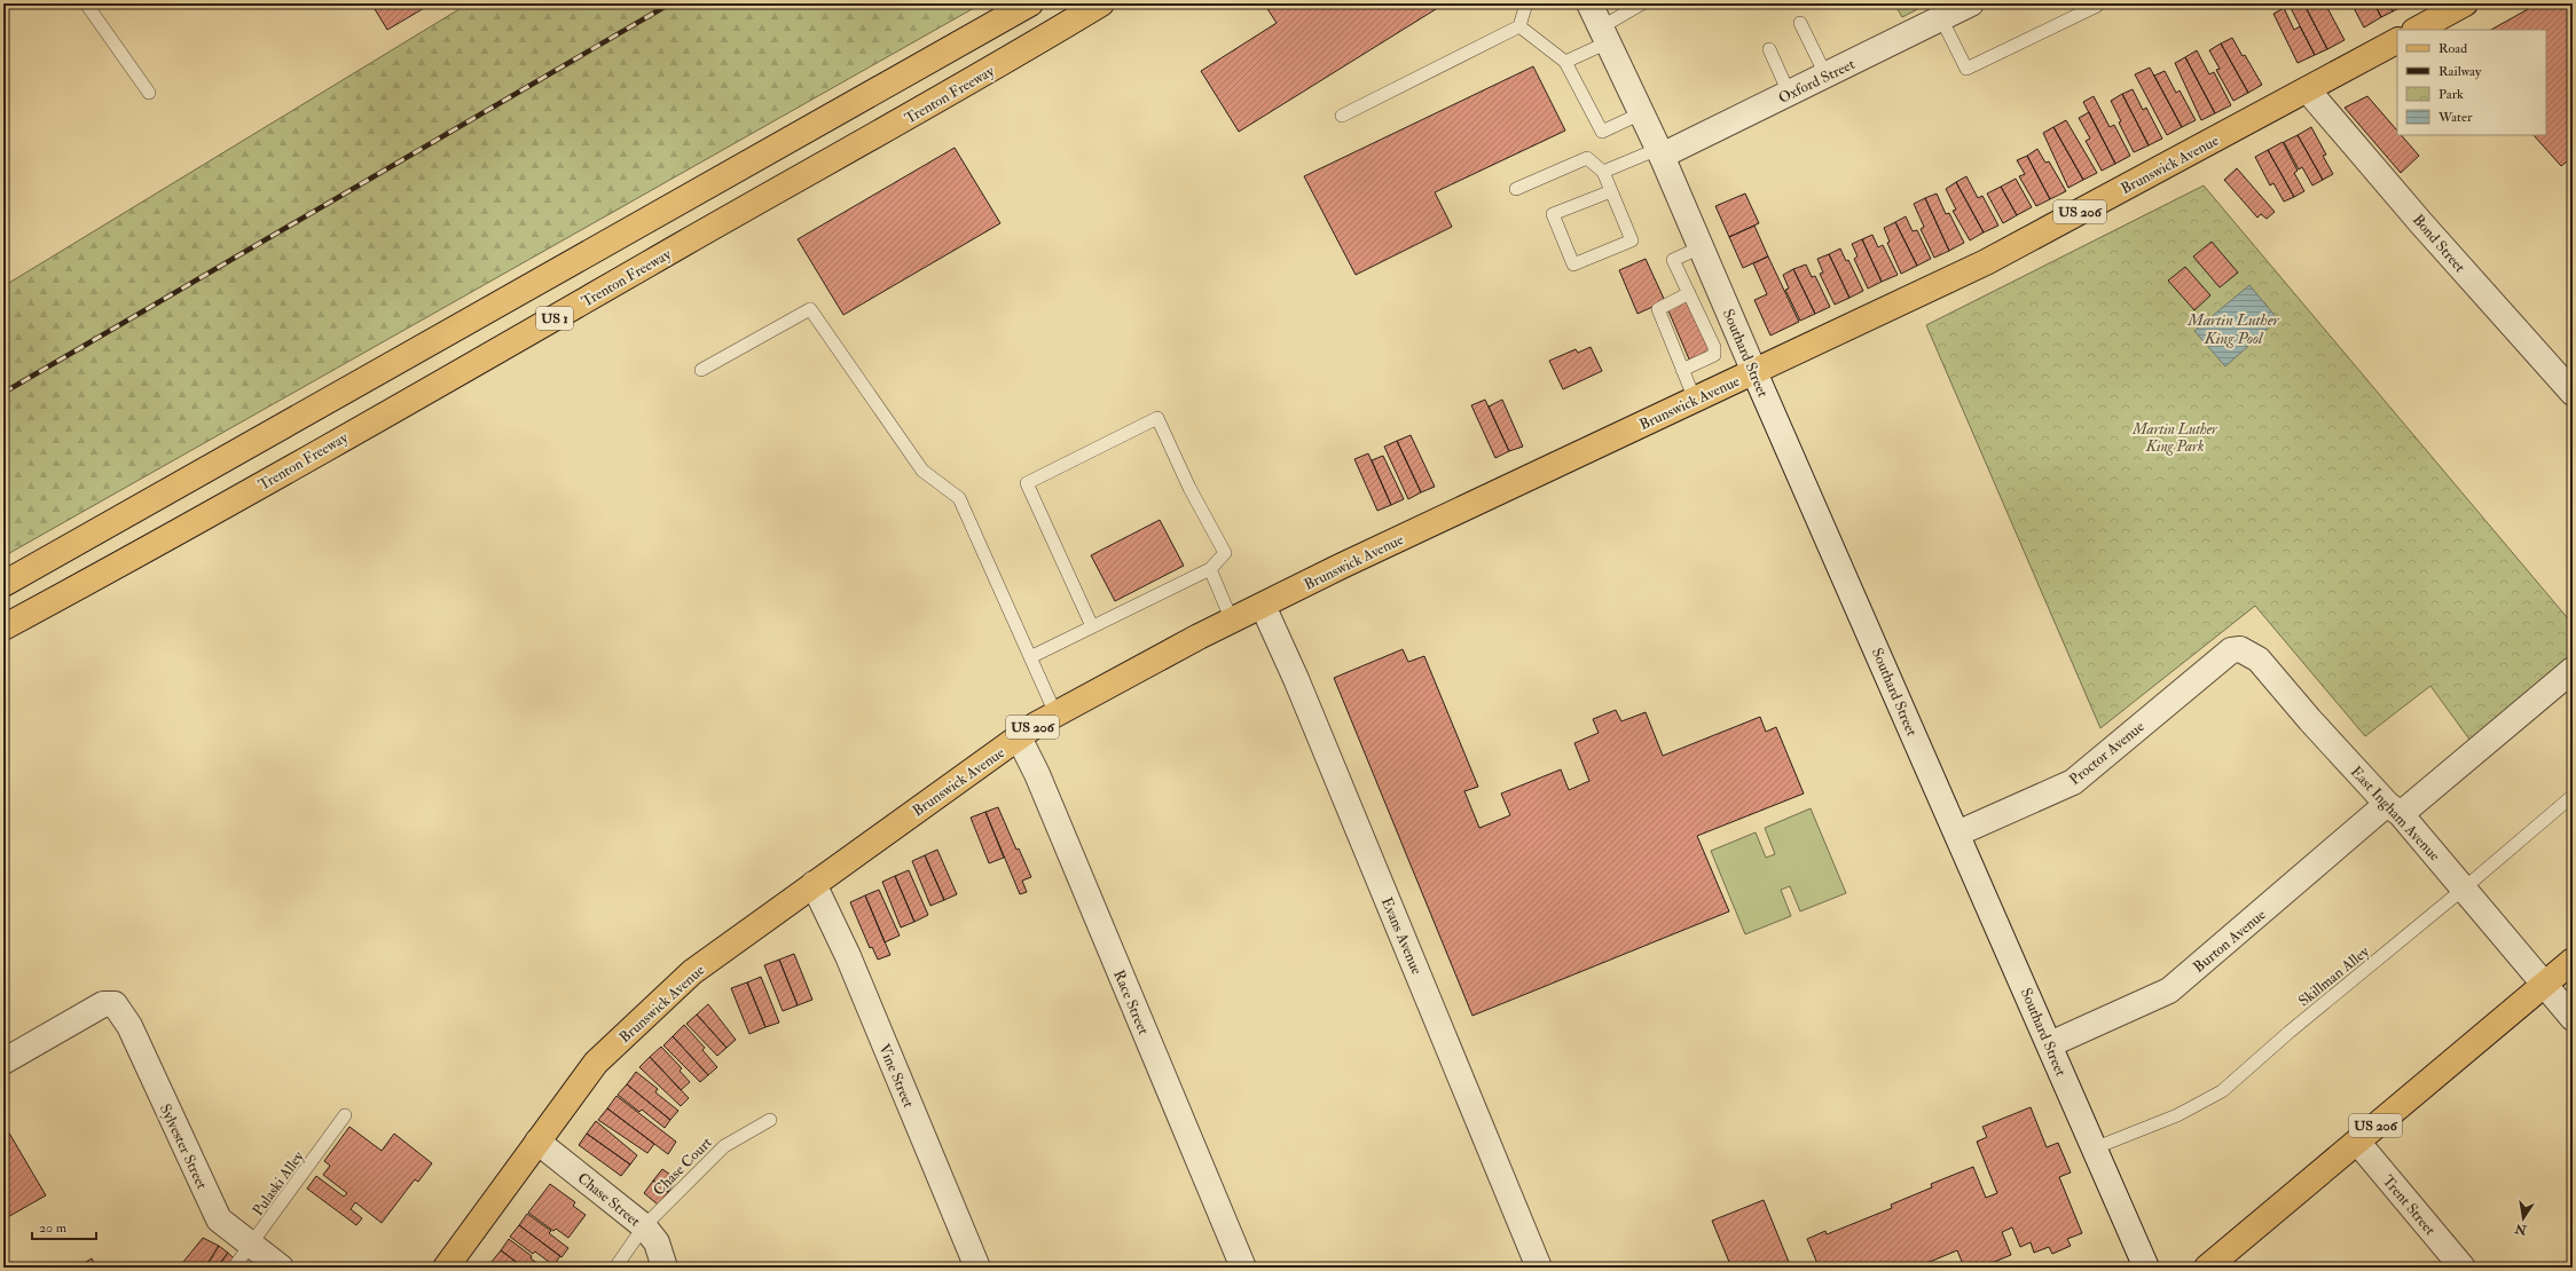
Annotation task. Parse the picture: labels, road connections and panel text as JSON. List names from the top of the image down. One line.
{"streets":{"main road":["Trenton Freeway","Brunswick Avenue","US 206","US 1"],"street":["Oxford Street","Bond Street","Southard Street","Proctor Avenue","East Ingham Avenue","Evans Avenue","Burton Avenue","Race Street","Vine Street","Sylvester Street","Chase Street","Trent Street"],"lane":["Skillman Alley","Chase Court","Pulaski Alley"]},"crossings":[["Oxford Street","Southard Street"],["Brunswick Avenue","Bond Street"],["Brunswick Avenue","Southard Street"],["Brunswick Avenue","Evans Avenue"],["Brunswick Avenue","Race Street"],["Brunswick Avenue","Vine Street"],["Brunswick Avenue","Chase Street"],["US 206","East Ingham Avenue"],["US 206","Trent Street"],["Southard Street","Proctor Avenue"],["Southard Street","Burton Avenue"],["Southard Street","Skillman Alley"],["Proctor Avenue","East Ingham Avenue"],["East Ingham Avenue","Burton Avenue"],["East Ingham Avenue","Skillman Alley"],["Sylvester Street","Pulaski Alley"],["Chase Court","Chase Street"]],"water":["Martin Luther King Pool"],"parks":["Martin Luther King Park"],"legend":["Road","Railway","Park","Water"],"scale_bar":"20 m","north":"bottom"}
